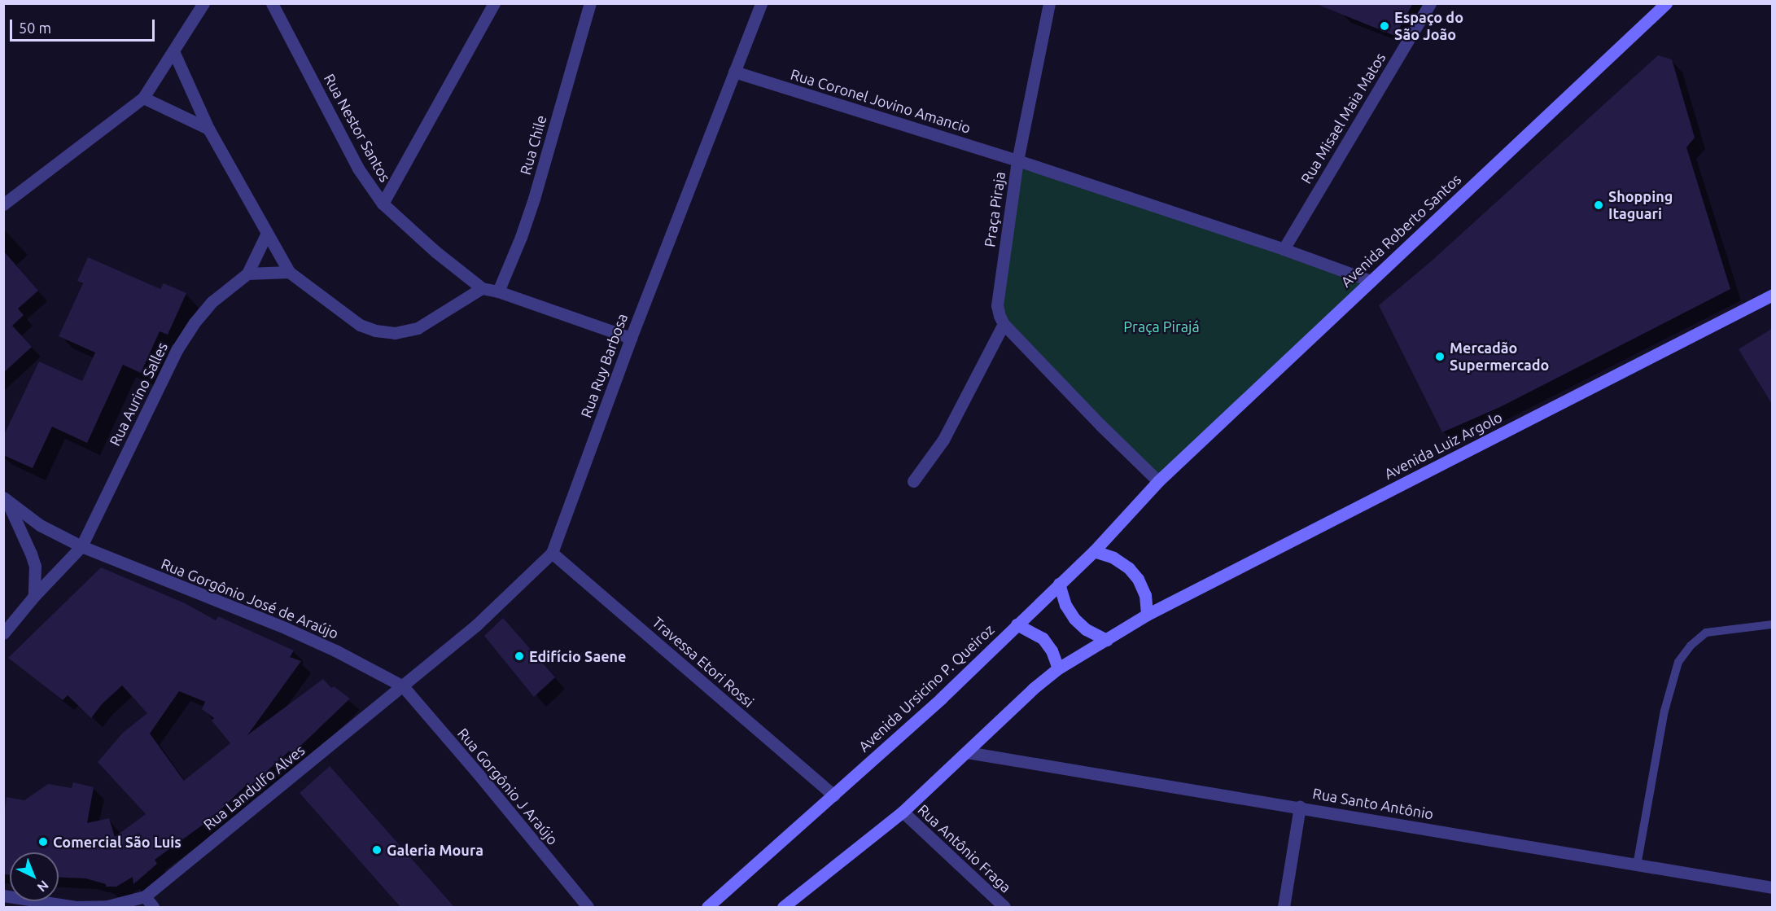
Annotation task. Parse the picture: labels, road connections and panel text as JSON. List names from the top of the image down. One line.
{"streets":{"main road":["Avenida Roberto Santos","Avenida Luiz Argolo","Avenida Ursicino P. Queiroz"],"street":["Rua Coronel Jovino Amancio","Rua Misael Maia Matos","Rua Nestor Santos","Rua Chile","Praça Piraja","Rua Ruy Barbosa","Rua Aurino Salles","Rua Gorgônio José de Araújo","Travessa Etori Rossi","Rua Gorgônio J Araújo","Rua Landulfo Alves","Rua Santo Antônio","Rua Antônio Fraga"]},"crossings":[["Rua Coronel Jovino Amancio","Praça Piraja"],["Rua Coronel Jovino Amancio","Rua Ruy Barbosa"],["Rua Misael Maia Matos","Praça Piraja"],["Praça Piraja","Avenida Roberto Santos"],["Avenida Roberto Santos","Avenida Ursicino P. Queiroz"],["Rua Ruy Barbosa","Rua Gorgônio José de Araújo"],["Rua Ruy Barbosa","Travessa Etori Rossi"],["Rua Ruy Barbosa","Rua Gorgônio J Araújo"],["Rua Ruy Barbosa","Rua Landulfo Alves"],["Rua Aurino Salles","Rua Gorgônio José de Araújo"],["Avenida Luiz Argolo","Avenida Ursicino P. Queiroz"],["Rua Gorgônio José de Araújo","Rua Gorgônio J Araújo"],["Rua Gorgônio José de Araújo","Rua Landulfo Alves"],["Travessa Etori Rossi","Avenida Ursicino P. Queiroz"],["Rua Gorgônio J Araújo","Rua Landulfo Alves"]],"parks":["Praça Pirajá"],"places":["Espaço do São João","Shopping Itaguari","Mercadão Supermercado","Edifício Saene","Comercial São Luis","Galeria Moura"],"scale_bar":"50 m","north":"bottom right"}
